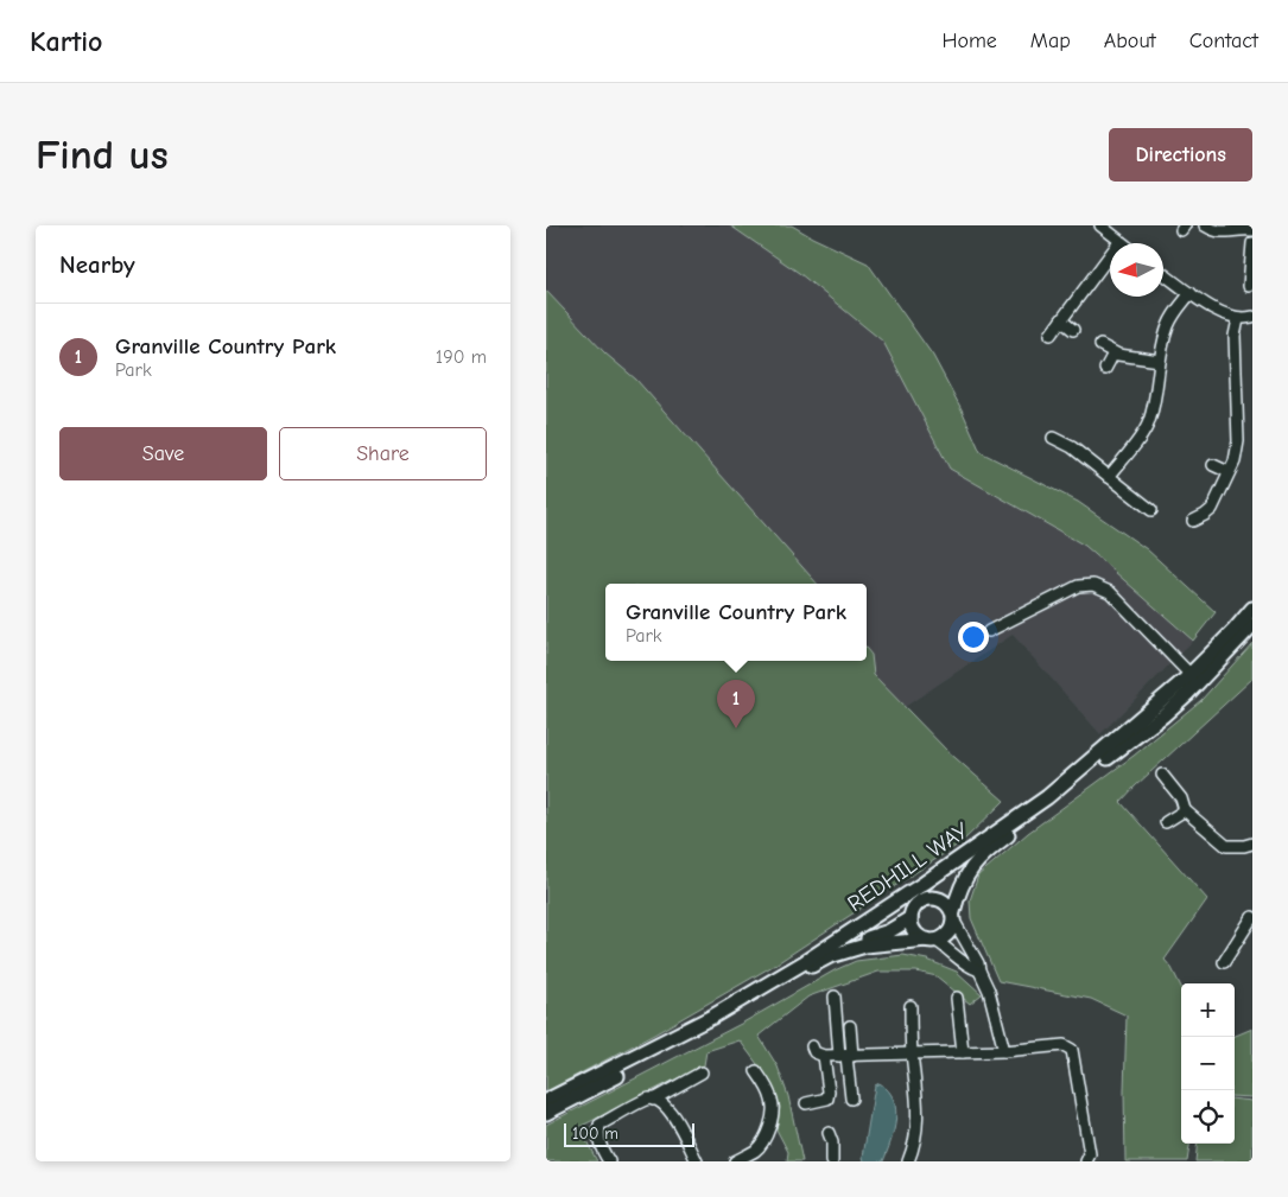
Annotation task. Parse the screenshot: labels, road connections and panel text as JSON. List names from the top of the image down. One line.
{"streets":{"main road":["REDHILL WAY"]},"scale_bar":"100 m","north":"left","page":{"header":"Kartio","nav":["Home","Map","About","Contact"],"buttons":["Directions",["Save","Share"]],"title":"Find us","heading":"Nearby","list":[{"mark":"1","name":"Granville Country Park","note":"Park","value":"190 m"}],"popup":["Granville Country Park","Park"],"pins":"1","map_buttons":["+","−"],"scale":"100 m"}}
